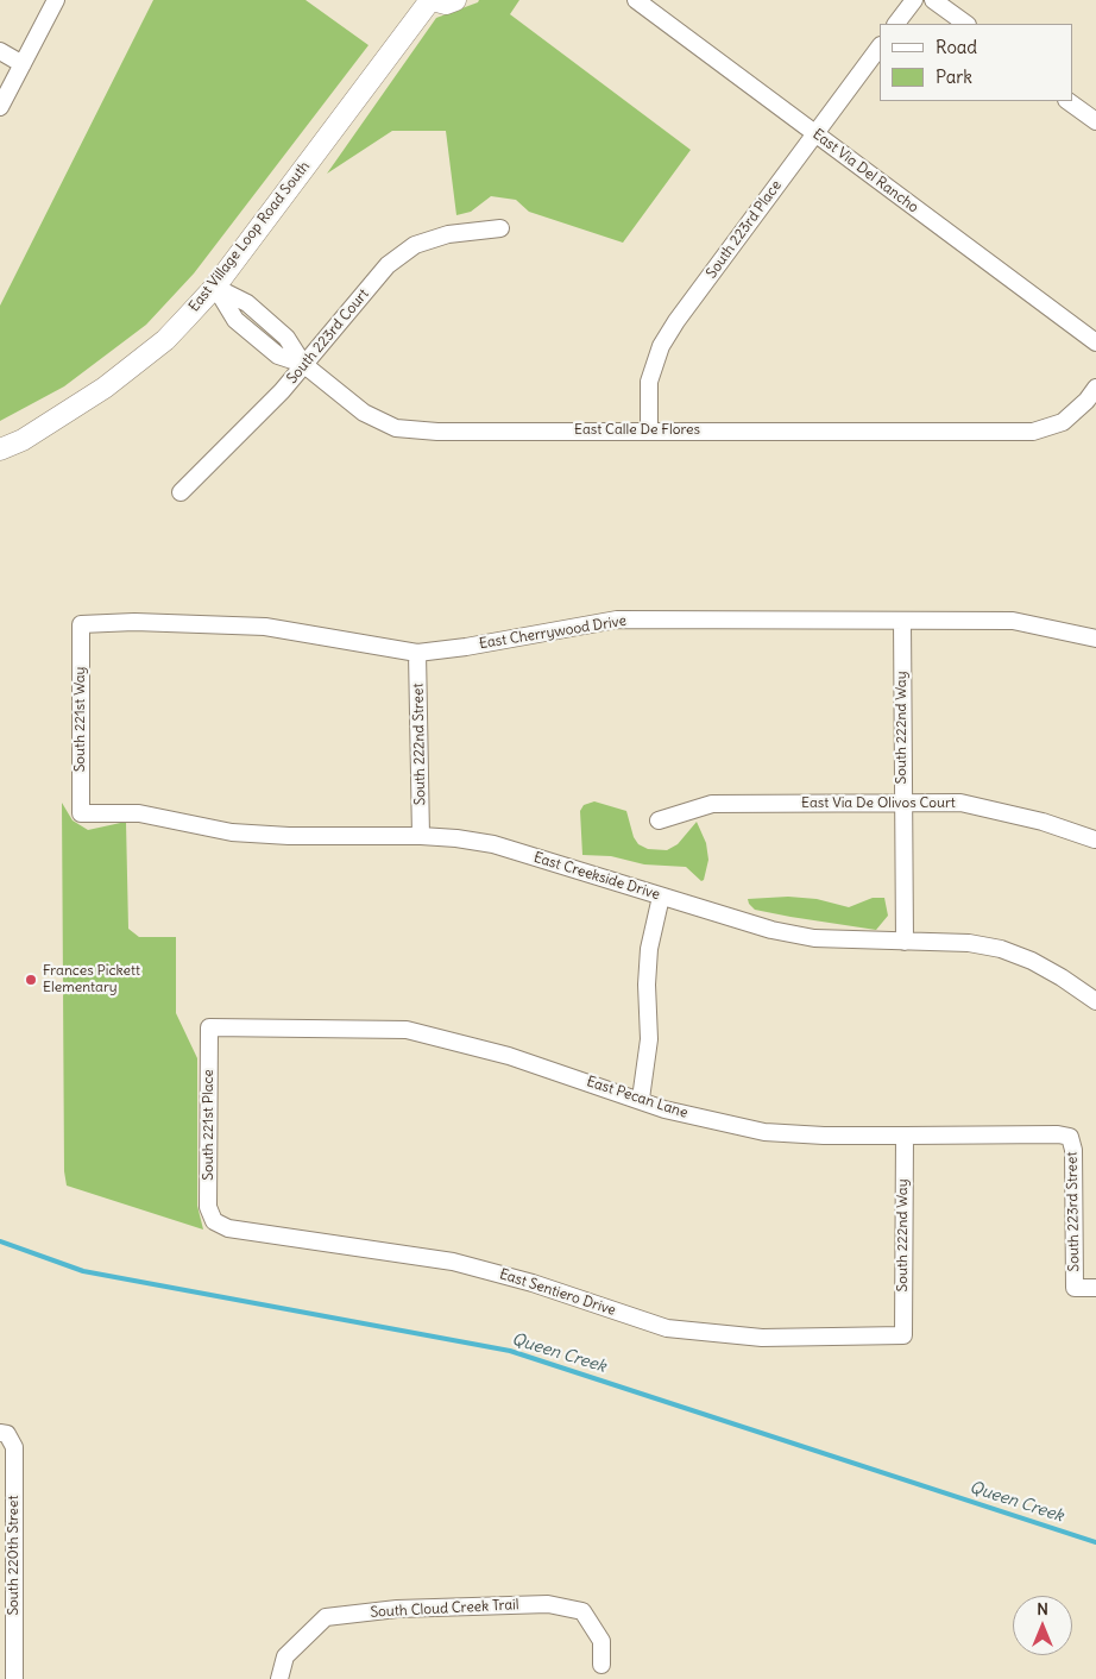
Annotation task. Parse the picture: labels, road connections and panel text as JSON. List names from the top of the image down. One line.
{"streets":{"street":["East Via Del Rancho","South 223rd Place","East Village Loop Road South","South 223rd Court","East Calle De Flores","East Cherrywood Drive","South 221st Way","South 222nd Way","South 222nd Street","East Via De Olivos Court","East Creekside Drive","East Pecan Lane","South 221st Place","South 223rd Street","East Sentiero Drive","South 220th Street","South Cloud Creek Trail"]},"crossings":[["East Via Del Rancho","South 223rd Place"],["South 223rd Place","East Calle De Flores"],["South 223rd Court","East Calle De Flores"],["East Cherrywood Drive","South 221st Way"],["East Cherrywood Drive","South 222nd Way"],["East Cherrywood Drive","South 222nd Street"],["South 221st Way","East Creekside Drive"],["South 222nd Way","East Via De Olivos Court"],["South 222nd Way","East Creekside Drive"],["South 222nd Way","East Pecan Lane"],["South 222nd Way","East Sentiero Drive"],["South 222nd Street","East Creekside Drive"],["East Pecan Lane","South 221st Place"],["East Pecan Lane","South 223rd Street"],["South 221st Place","East Sentiero Drive"]],"water":["Queen Creek"],"places":["Frances Pickett Elementary"],"legend":["Road","Park"],"north":"top"}
